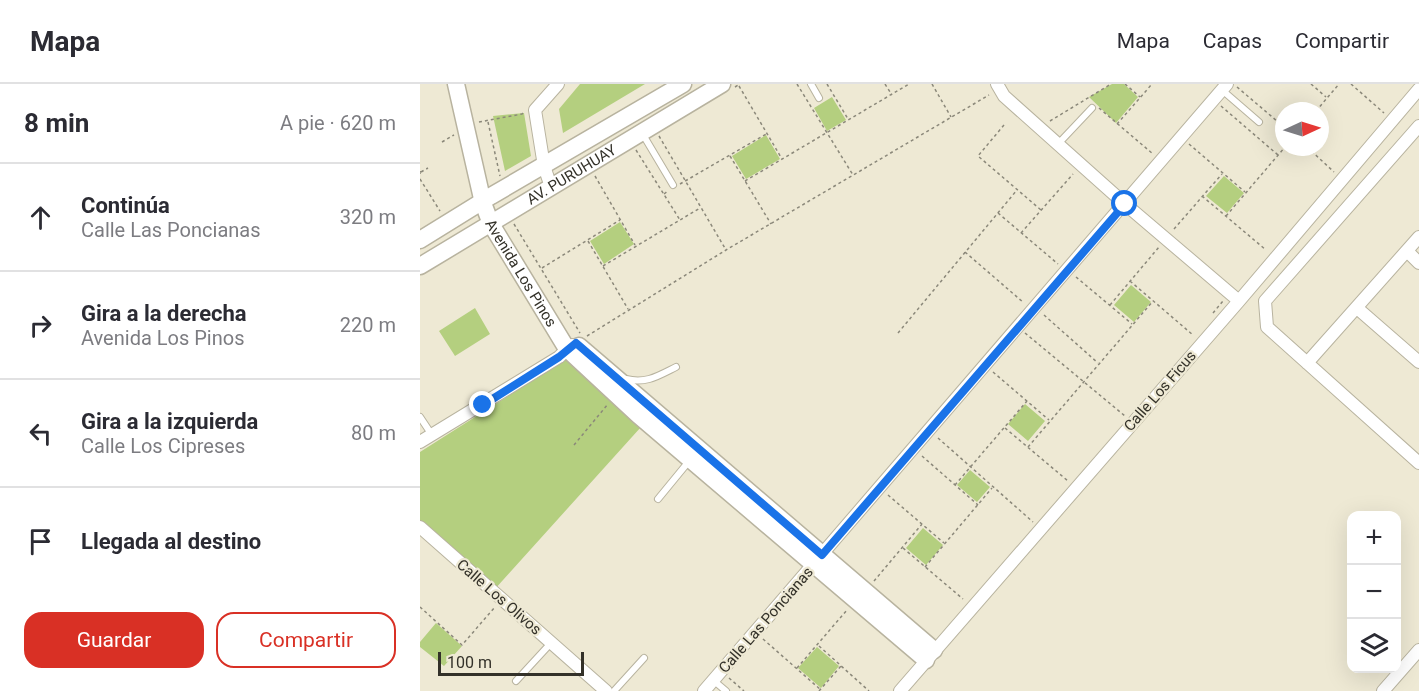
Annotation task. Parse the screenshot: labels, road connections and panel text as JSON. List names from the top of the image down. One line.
{"streets":{"street":["AV. PURUHUAY","Avenida Los Pinos","Calle Los Ficus","Calle Los Olivos","Calle Las Poncianas"]},"crossings":[["AV. PURUHUAY","Avenida Los Pinos"],["Avenida Los Pinos","Calle Los Ficus"],["Avenida Los Pinos","Calle Las Poncianas"]],"scale_bar":"100 m","north":"right","page":{"header":"Mapa","nav":["Mapa","Capas","Compartir"],"heading":["8 min","A pie · 620 m"],"list":[["Continúa","Calle Las Poncianas","320 m"],["Gira a la derecha","Avenida Los Pinos","220 m"],["Gira a la izquierda","Calle Los Cipreses","80 m"],"Llegada al destino"],"map_buttons":["+","−"],"buttons":["Guardar","Compartir"],"scale":"100 m"}}
